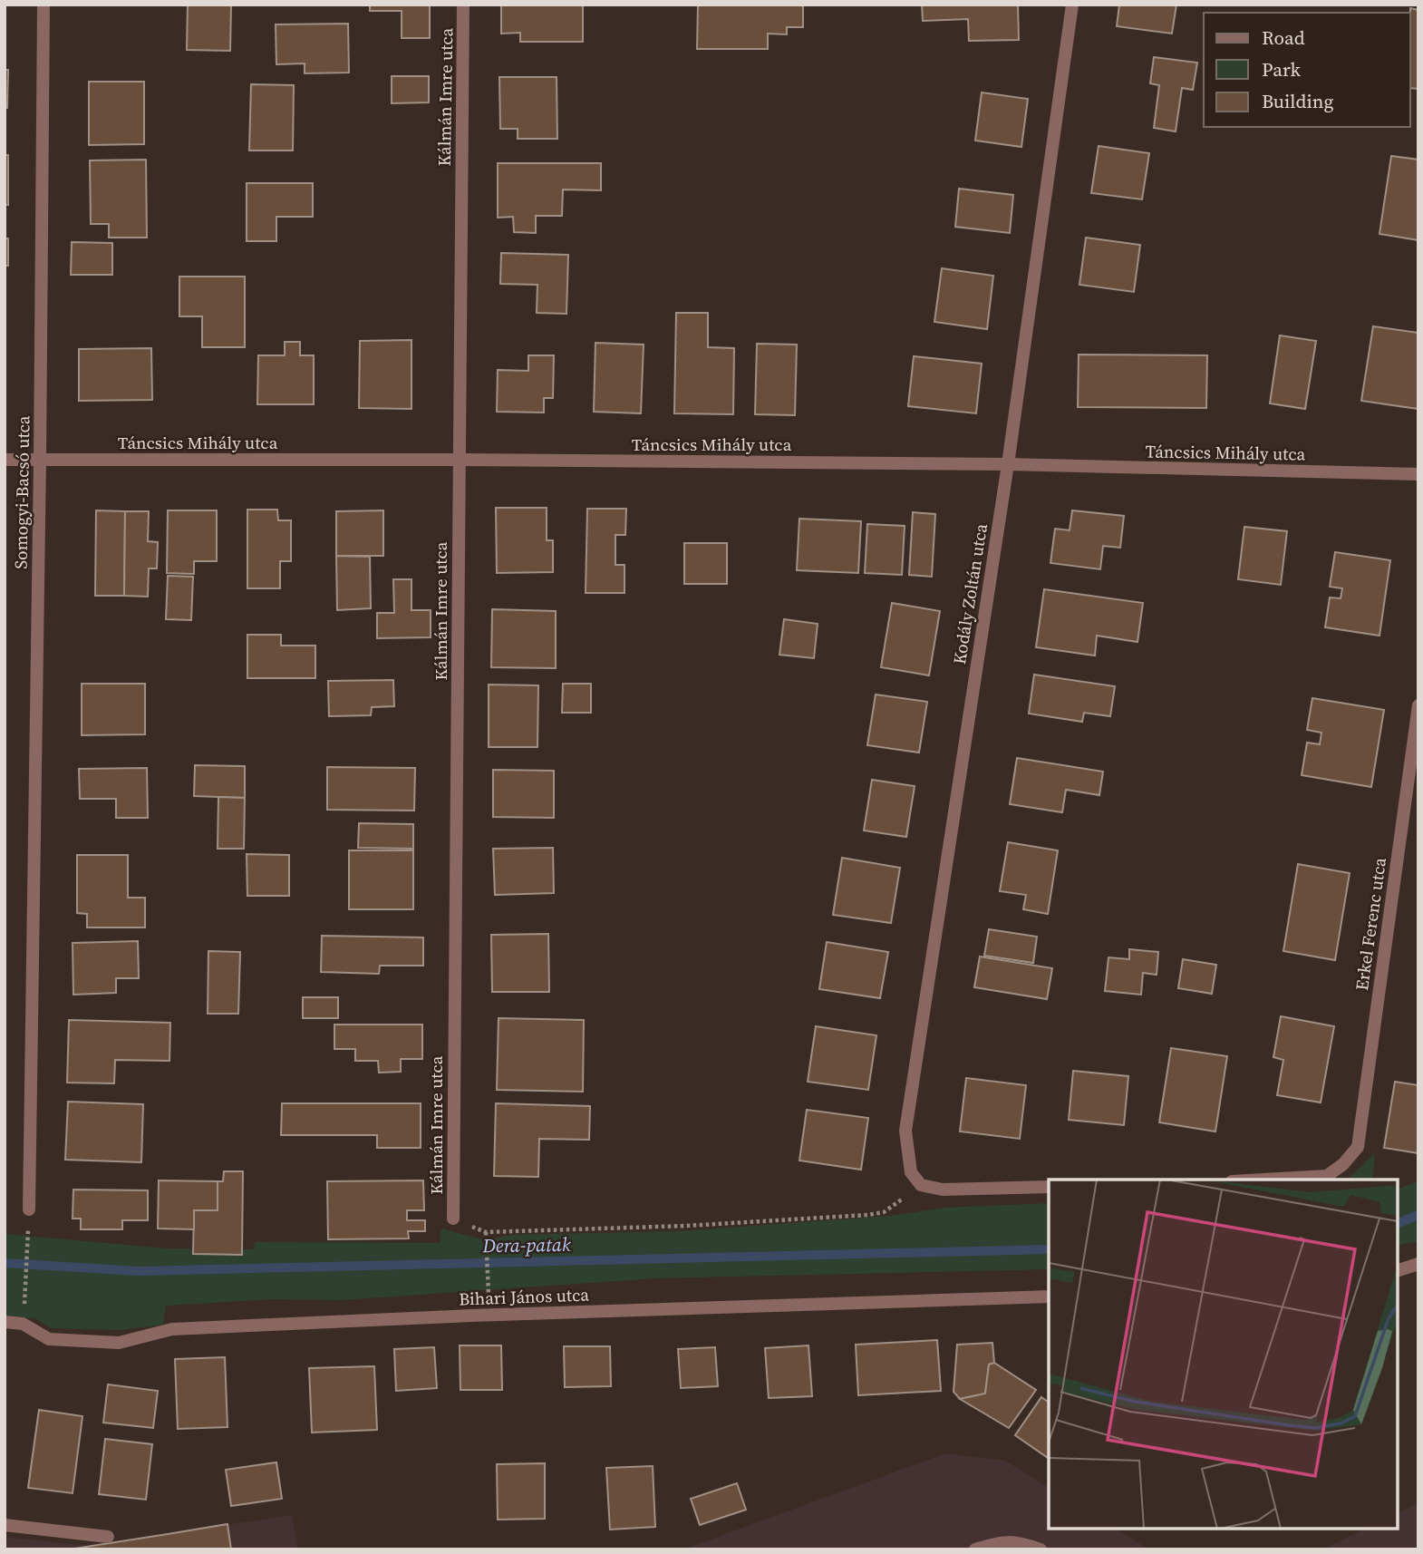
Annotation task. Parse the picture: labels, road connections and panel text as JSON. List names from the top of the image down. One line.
{"streets":{"street":["Kálmán Imre utca","Táncsics Mihály utca","Somogyi-Bacsó utca","Kodály Zoltán utca","Erkel Ferenc utca","Bihari János utca"]},"crossings":[["Kálmán Imre utca","Táncsics Mihály utca"],["Táncsics Mihály utca","Somogyi-Bacsó utca"],["Táncsics Mihály utca","Kodály Zoltán utca"]],"water":["Dera-patak"],"legend":["Road","Park","Building"]}
